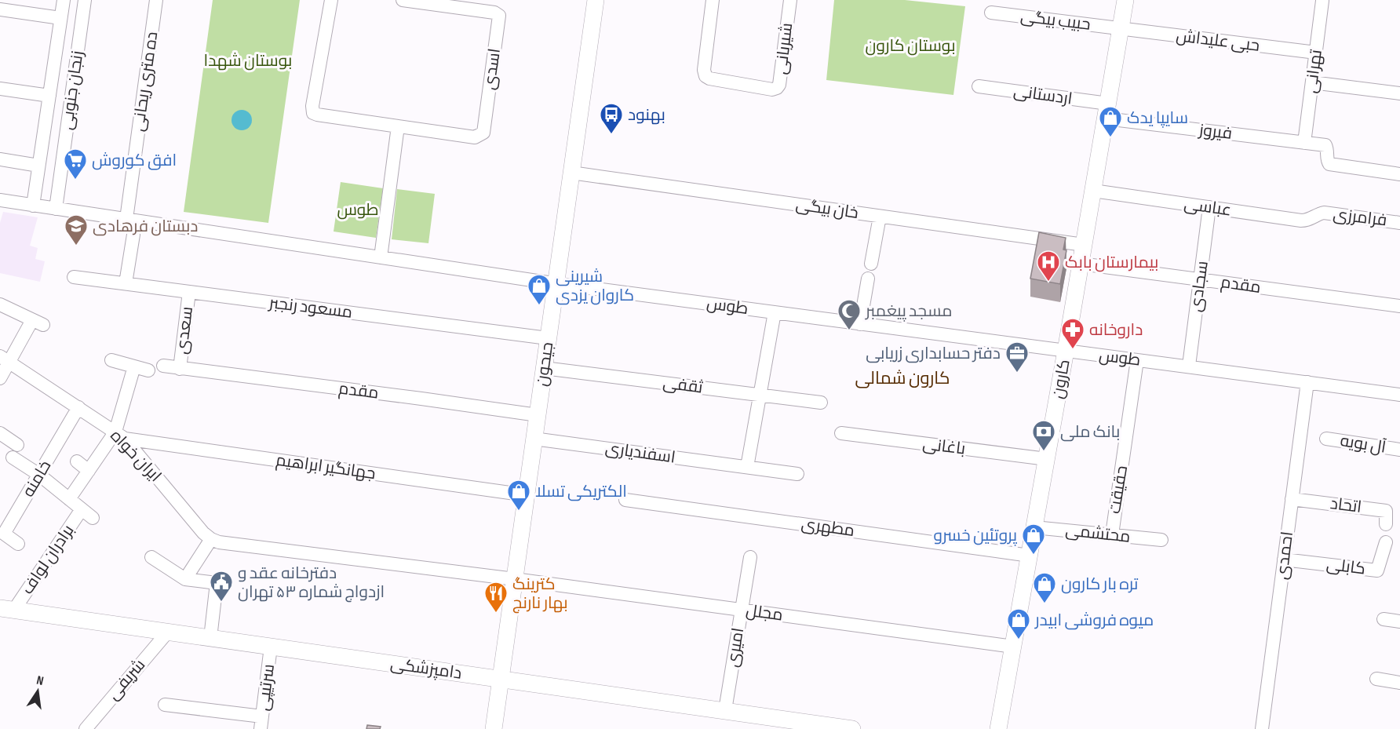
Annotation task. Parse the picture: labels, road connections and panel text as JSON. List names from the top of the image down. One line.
{"streets":{"main road":["جیحون","کارون","دامپزشکی"],"street":["حبیب بیگی","حبی علیداش","شیربانی","اسدی","تهرانی","ده متری ریحانی","زنجان جنوبی","اردستانی","فیروز","عباسی","خان بیگی","فرامرزی","مقدم","سجادی","طوس","مسعود رنجبر","سعدی","ثقفی","آل بویه","باغانی","اسفندیاری","ایران خواه","جهانگیر ابراهیم","خامنه","حقیقت","اتحاد","مطهری","محتشمی","احمدی","برادران لواف","کابلی","مجلل","امیری","شریفی","سرتیپی"]},"crossings":[["حبیب بیگی","حبی علیداش"],["حبیب بیگی","کارون"],["حبی علیداش","تهرانی"],["حبی علیداش","کارون"],["تهرانی","فیروز"],["ده متری ریحانی","طوس"],["زنجان جنوبی","طوس"],["اردستانی","فیروز"],["اردستانی","کارون"],["فیروز","کارون"],["عباسی","فرامرزی"],["عباسی","سجادی"],["عباسی","کارون"],["خان بیگی","جیحون"],["خان بیگی","کارون"],["مقدم","سجادی"],["مقدم","سعدی"],["مقدم","جیحون"],["مقدم","کارون"],["سجادی","طوس"],["طوس","جیحون"],["طوس","کارون"],["طوس","حقیقت"],["طوس","احمدی"],["مسعود رنجبر","سعدی"],["مسعود رنجبر","جیحون"],["جیحون","ثقفی"],["جیحون","اسفندیاری"],["جیحون","جهانگیر ابراهیم"],["جیحون","مجلل"],["جیحون","دامپزشکی"],["کارون","باغانی"],["کارون","مطهری"],["کارون","محتشمی"],["کارون","مجلل"],["ایران خواه","جهانگیر ابراهیم"],["ایران خواه","خامنه"],["ایران خواه","مجلل"],["حقیقت","محتشمی"],["اتحاد","احمدی"],["احمدی","کابلی"],["برادران لواف","دامپزشکی"],["مجلل","امیری"],["امیری","دامپزشکی"],["دامپزشکی","شریفی"],["دامپزشکی","سرتیپی"]],"districts":["کارون شمالی"],"parks":["بوستان کارون","بوستان شهدا","طوس"],"places":{"bus stop":["بهنود"],"shop":["سایپا یدک","شیرینی کاروان یزدی","الکتریکی تسلا","پروتئین خسرو","تره بار کارون","میوه فروشی ابیدر"],"supermarket":["افق کوروش"],"school or university":["دبستان فرهادی"],"hospital":["بیمارستان بابک"],"mosque":["مسجد پیغمبر"],"pharmacy":["داروخانه"],"office":["دفتر حسابداری زریابی"],"bank":["بانک ملی"],"public building":["دفترخانه عقد و ازدواج شماره ۵۳ تهران"],"restaurant":["کترینگ بهار نارنج"]},"north":"top"}
